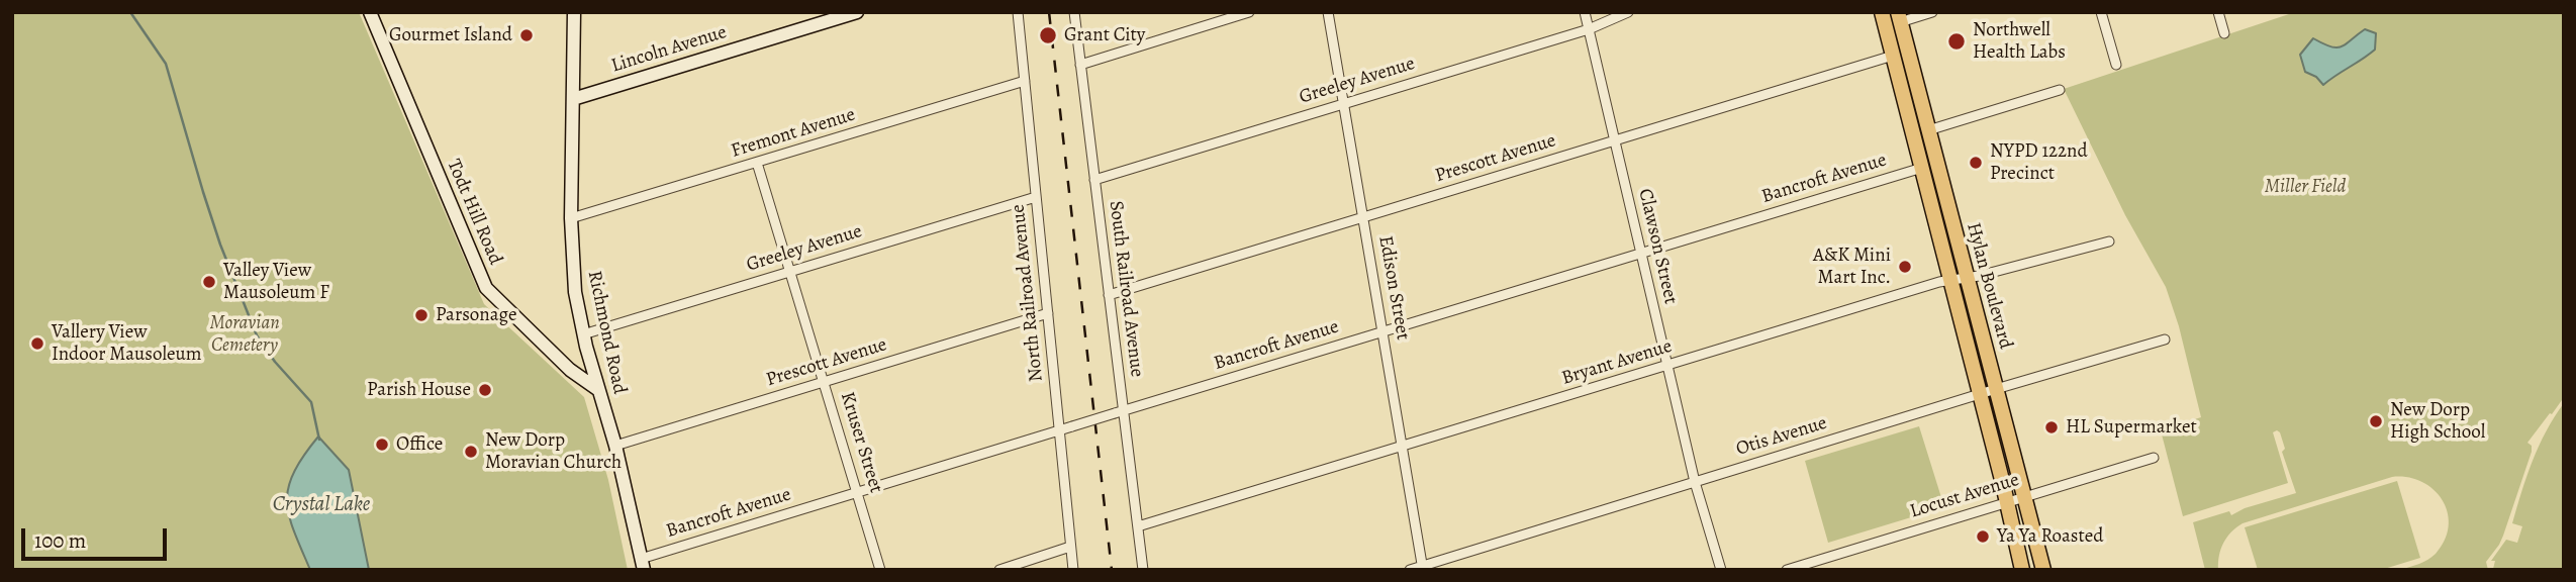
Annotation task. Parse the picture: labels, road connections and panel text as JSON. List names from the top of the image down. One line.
{"streets":{"main road":["Hylan Boulevard"],"street":["Lincoln Avenue","Greeley Avenue","Fremont Avenue","Prescott Avenue","Bancroft Avenue","Todt Hill Road","Clawson Street","Edison Street","South Railroad Avenue","North Railroad Avenue","Richmond Road","Bryant Avenue","Otis Avenue","Kruser Street","Locust Avenue"]},"crossings":[["Lincoln Avenue","Richmond Road"],["Greeley Avenue","Clawson Street"],["Greeley Avenue","Edison Street"],["Greeley Avenue","South Railroad Avenue"],["Greeley Avenue","North Railroad Avenue"],["Greeley Avenue","Richmond Road"],["Greeley Avenue","Kruser Street"],["Fremont Avenue","North Railroad Avenue"],["Fremont Avenue","Richmond Road"],["Fremont Avenue","Kruser Street"],["Prescott Avenue","Clawson Street"],["Prescott Avenue","Hylan Boulevard"],["Prescott Avenue","Edison Street"],["Prescott Avenue","South Railroad Avenue"],["Prescott Avenue","North Railroad Avenue"],["Prescott Avenue","Richmond Road"],["Prescott Avenue","Kruser Street"],["Bancroft Avenue","Clawson Street"],["Bancroft Avenue","Hylan Boulevard"],["Bancroft Avenue","Edison Street"],["Bancroft Avenue","South Railroad Avenue"],["Bancroft Avenue","North Railroad Avenue"],["Bancroft Avenue","Richmond Road"],["Bancroft Avenue","Kruser Street"],["Todt Hill Road","Richmond Road"],["Clawson Street","Bryant Avenue"],["Clawson Street","Otis Avenue"],["Hylan Boulevard","Bryant Avenue"],["Hylan Boulevard","Otis Avenue"],["Hylan Boulevard","Locust Avenue"],["Edison Street","Bryant Avenue"],["Edison Street","Otis Avenue"],["South Railroad Avenue","Bryant Avenue"]],"water":["Crystal Lake"],"parks":["Miller Field","Moravian Cemetery"],"places":["Gourmet Island","Grant City","Northwell Health Labs","NYPD 122nd Precinct","A&K Mini Mart Inc.","Valley View Mausoleum F","Parsonage","Vallery View Indoor Mausoleum","Parish House","New Dorp High School","HL Supermarket","Office","New Dorp Moravian Church","Ya Ya Roasted"],"scale_bar":"100 m"}
